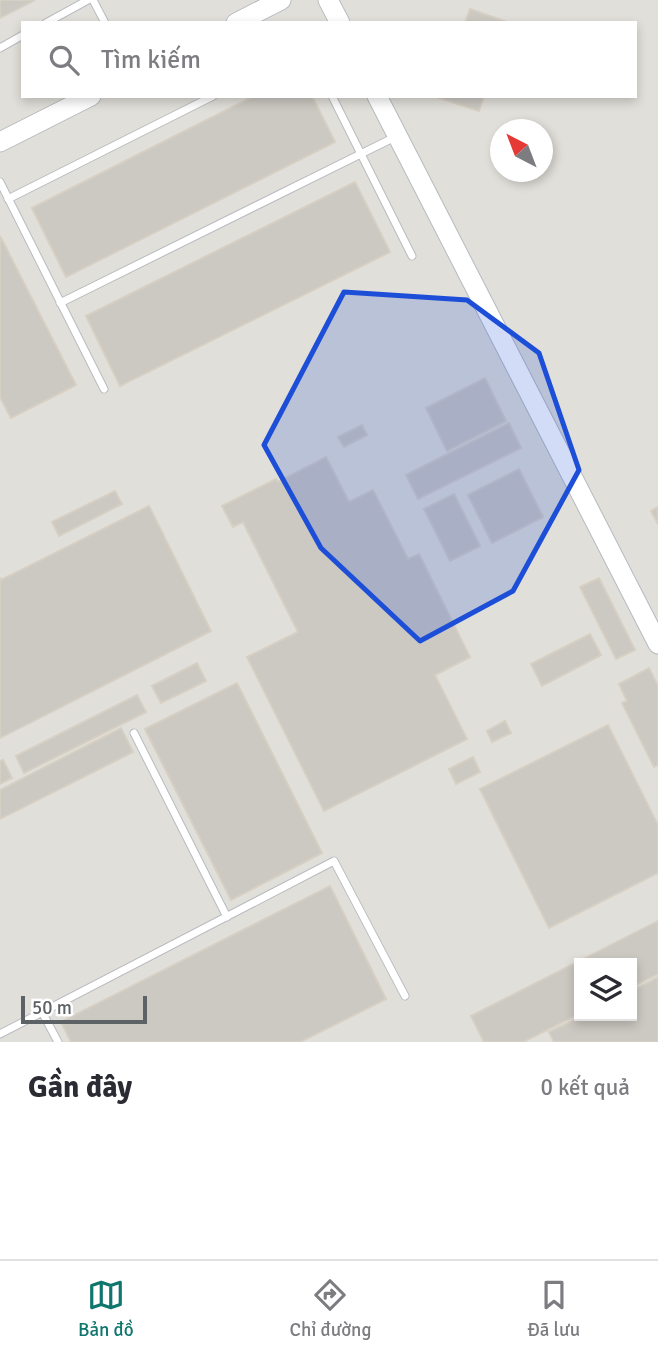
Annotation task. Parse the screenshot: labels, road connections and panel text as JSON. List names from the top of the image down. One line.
{"scale_bar":"50 m","north":"top left","page":{"search":"Tìm kiếm","scale":"50 m","heading":["Gần đây","0 kết quả"],"nav":["Bản đồ","Chỉ đường","Đã lưu"]}}
